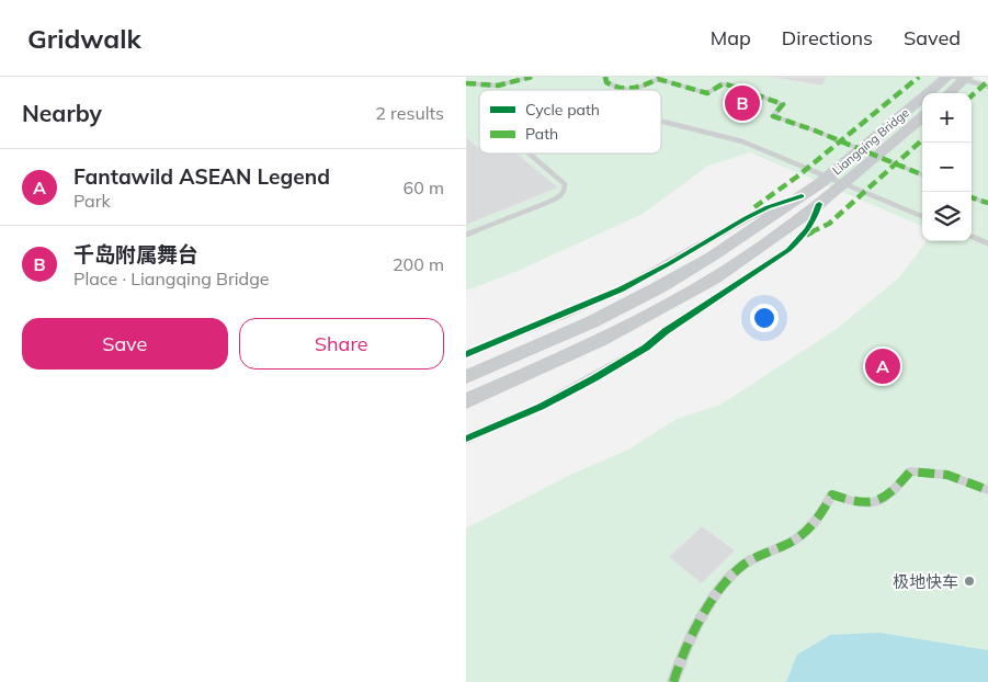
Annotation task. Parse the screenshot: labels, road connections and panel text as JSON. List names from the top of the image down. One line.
{"streets":{"main road":["Liangqing Bridge"]},"places":["极地快车"],"legend":["Cycle path","Path"],"page":{"header":"Gridwalk","nav":["Map","Directions","Saved"],"heading":["Nearby","2 results"],"pins":["B","A"],"map_buttons":["+","−"],"list":[{"mark":"A","name":"Fantawild ASEAN Legend","note":"Park","value":"60 m"},{"mark":"B","name":"千岛附属舞台","note":"Place · Liangqing Bridge","value":"200 m"}],"buttons":["Save","Share"]}}
